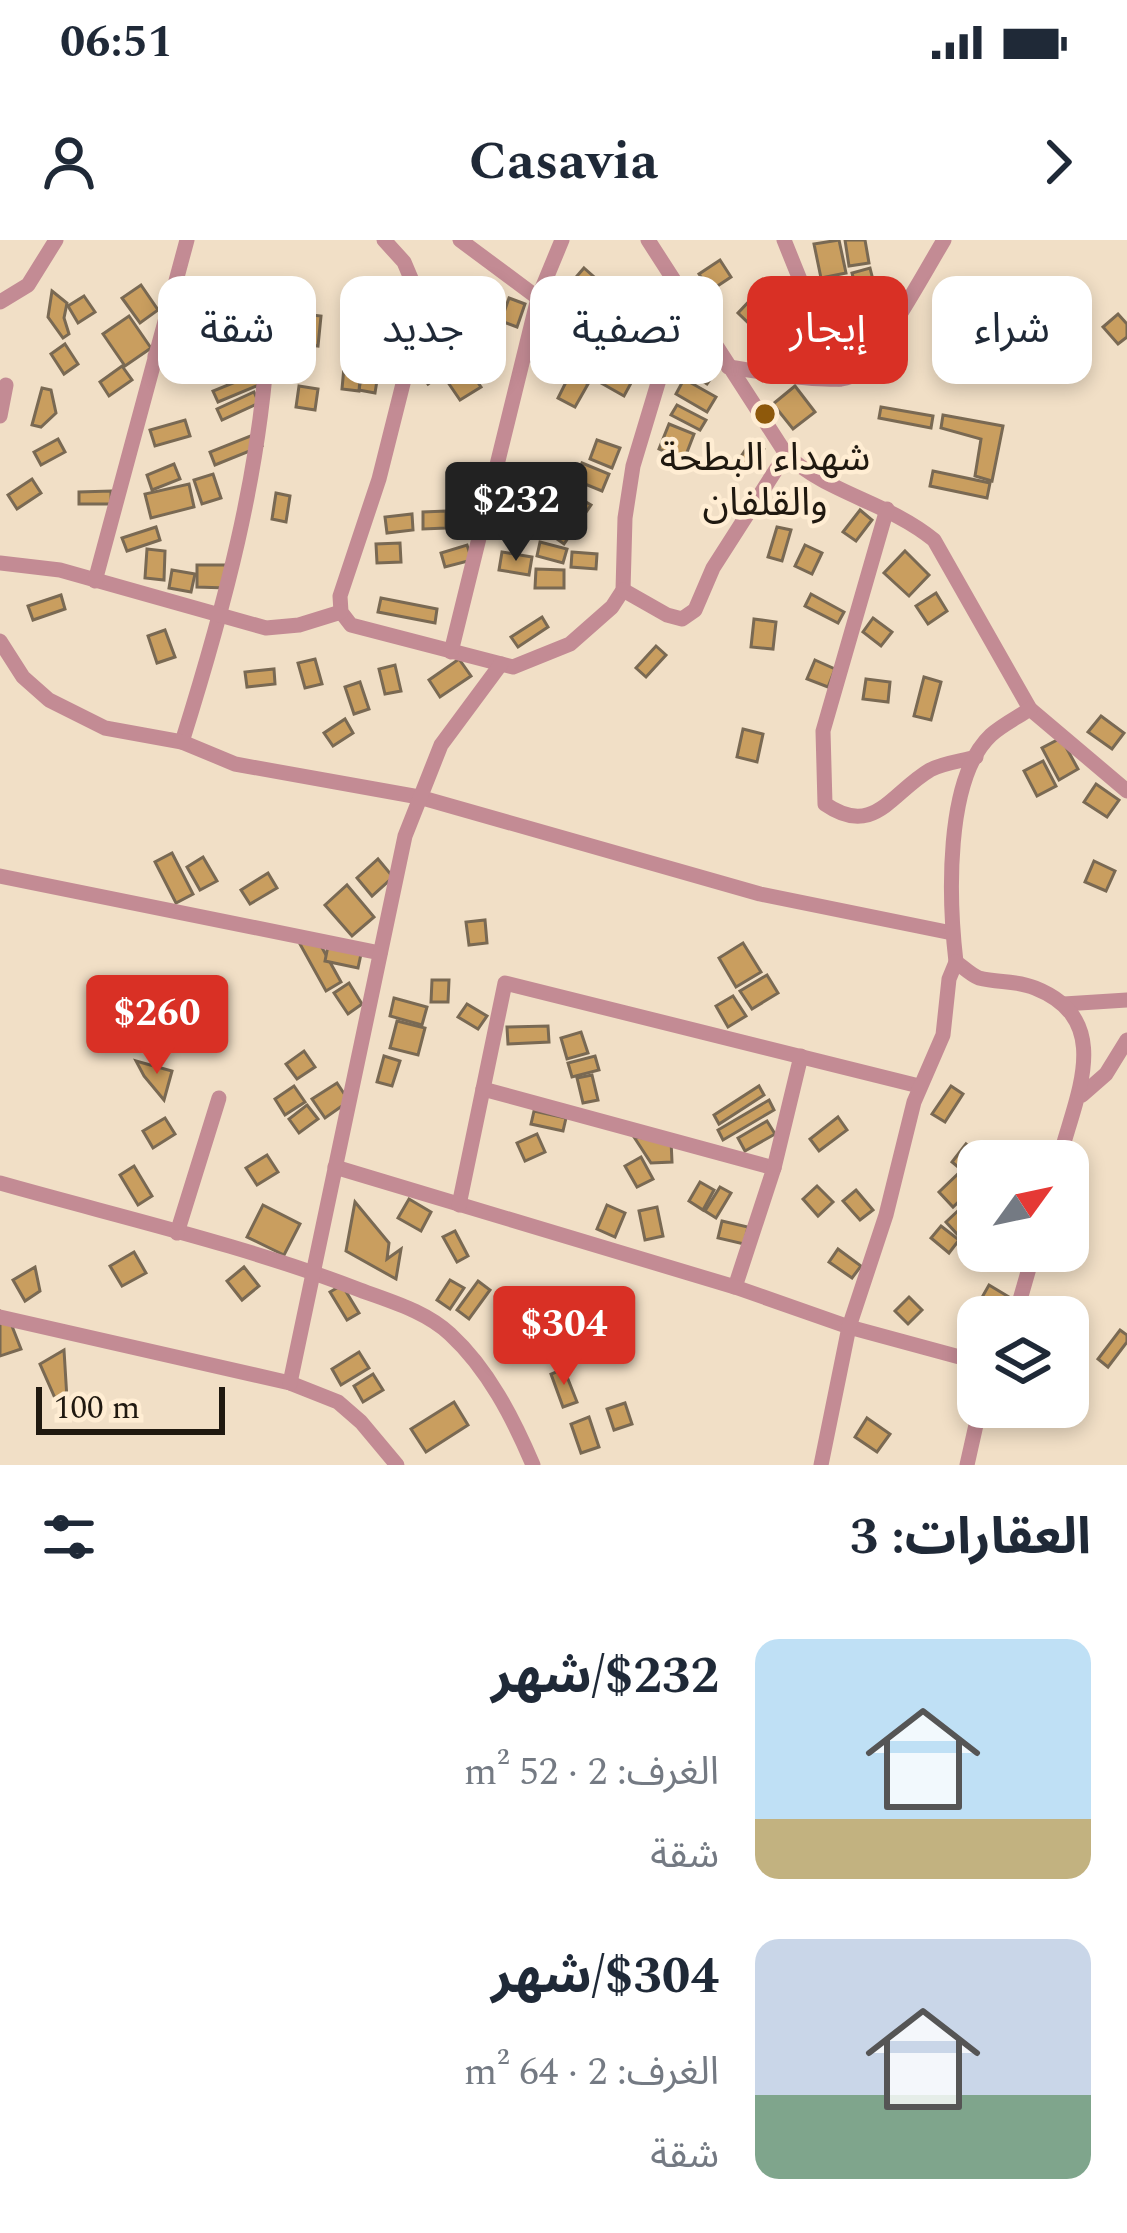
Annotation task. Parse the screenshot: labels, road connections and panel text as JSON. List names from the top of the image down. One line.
{"places":["شهداء البطحة والقلفان"],"scale_bar":"100 m","north":"top right","page":{"status":"06:51","header":"Casavia","chip":["شراء","إيجار","تصفية","جديد","شقة"],"price":["$232","$260","$304"],"scale":"100 m","heading":"العقارات: 3","list":[{"name":"$232/شهر","note":"الغرف: 2 · 52 m² · شقة"},{"name":"$304/شهر","note":"الغرف: 2 · 64 m² · شقة"}]}}
